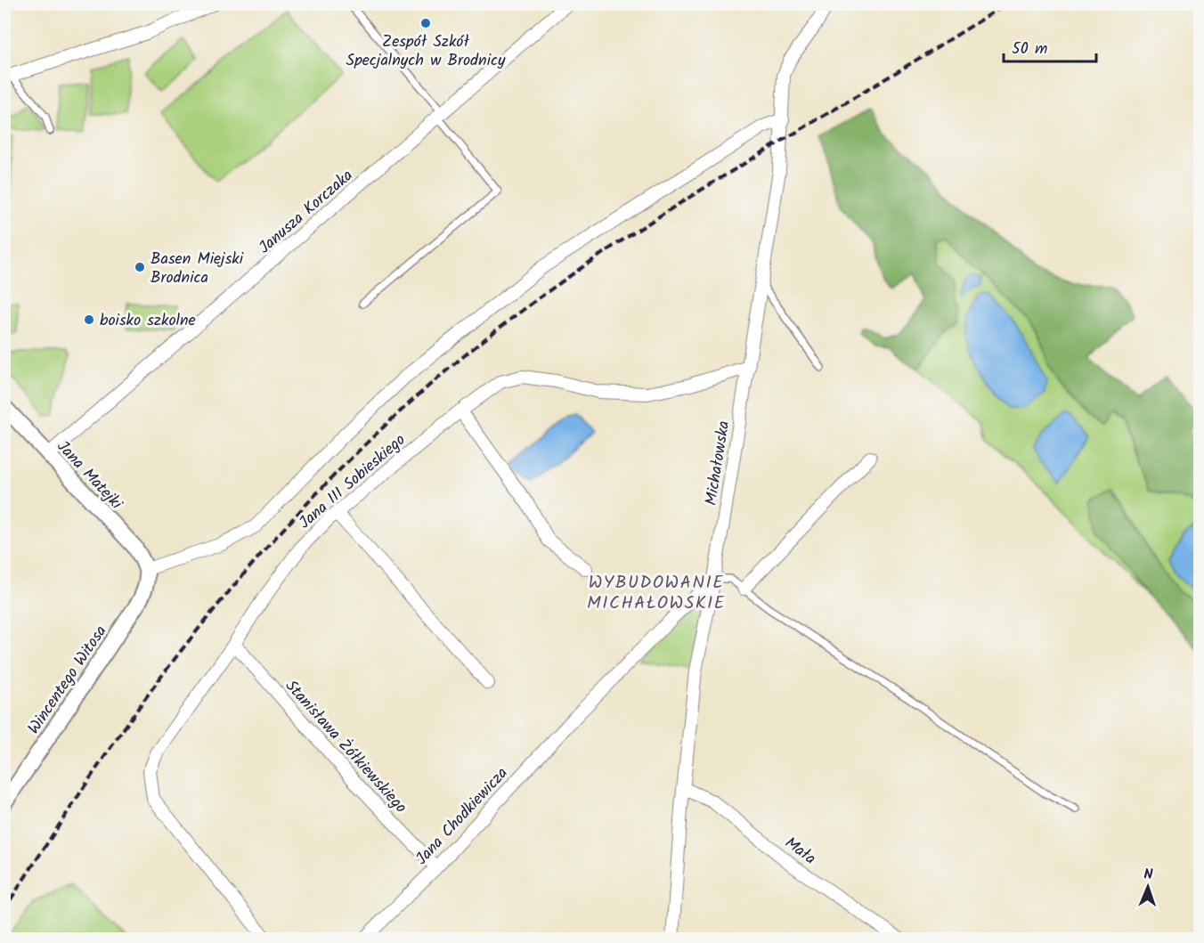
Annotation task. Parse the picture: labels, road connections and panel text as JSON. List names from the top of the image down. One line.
{"streets":{"street":["Janusza Korczaka","Michałowska","Jana Matejki","Jana III Sobieskiego","Wincentego Witosa","Stanisława Żółkiewskiego","Jana Chodkiewicza","Mała"]},"crossings":[["Janusza Korczaka","Jana Matejki"],["Michałowska","Jana III Sobieskiego"],["Michałowska","Jana Chodkiewicza"],["Michałowska","Mała"],["Jana Matejki","Wincentego Witosa"],["Jana III Sobieskiego","Stanisława Żółkiewskiego"],["Stanisława Żółkiewskiego","Jana Chodkiewicza"]],"districts":["WYBUDOWANIE MICHAŁOWSKIE"],"places":["Zespół Szkół Specjalnych w Brodnicy","Basen Miejski Brodnica","boisko szkolne"],"scale_bar":"50 m","north":"top"}
